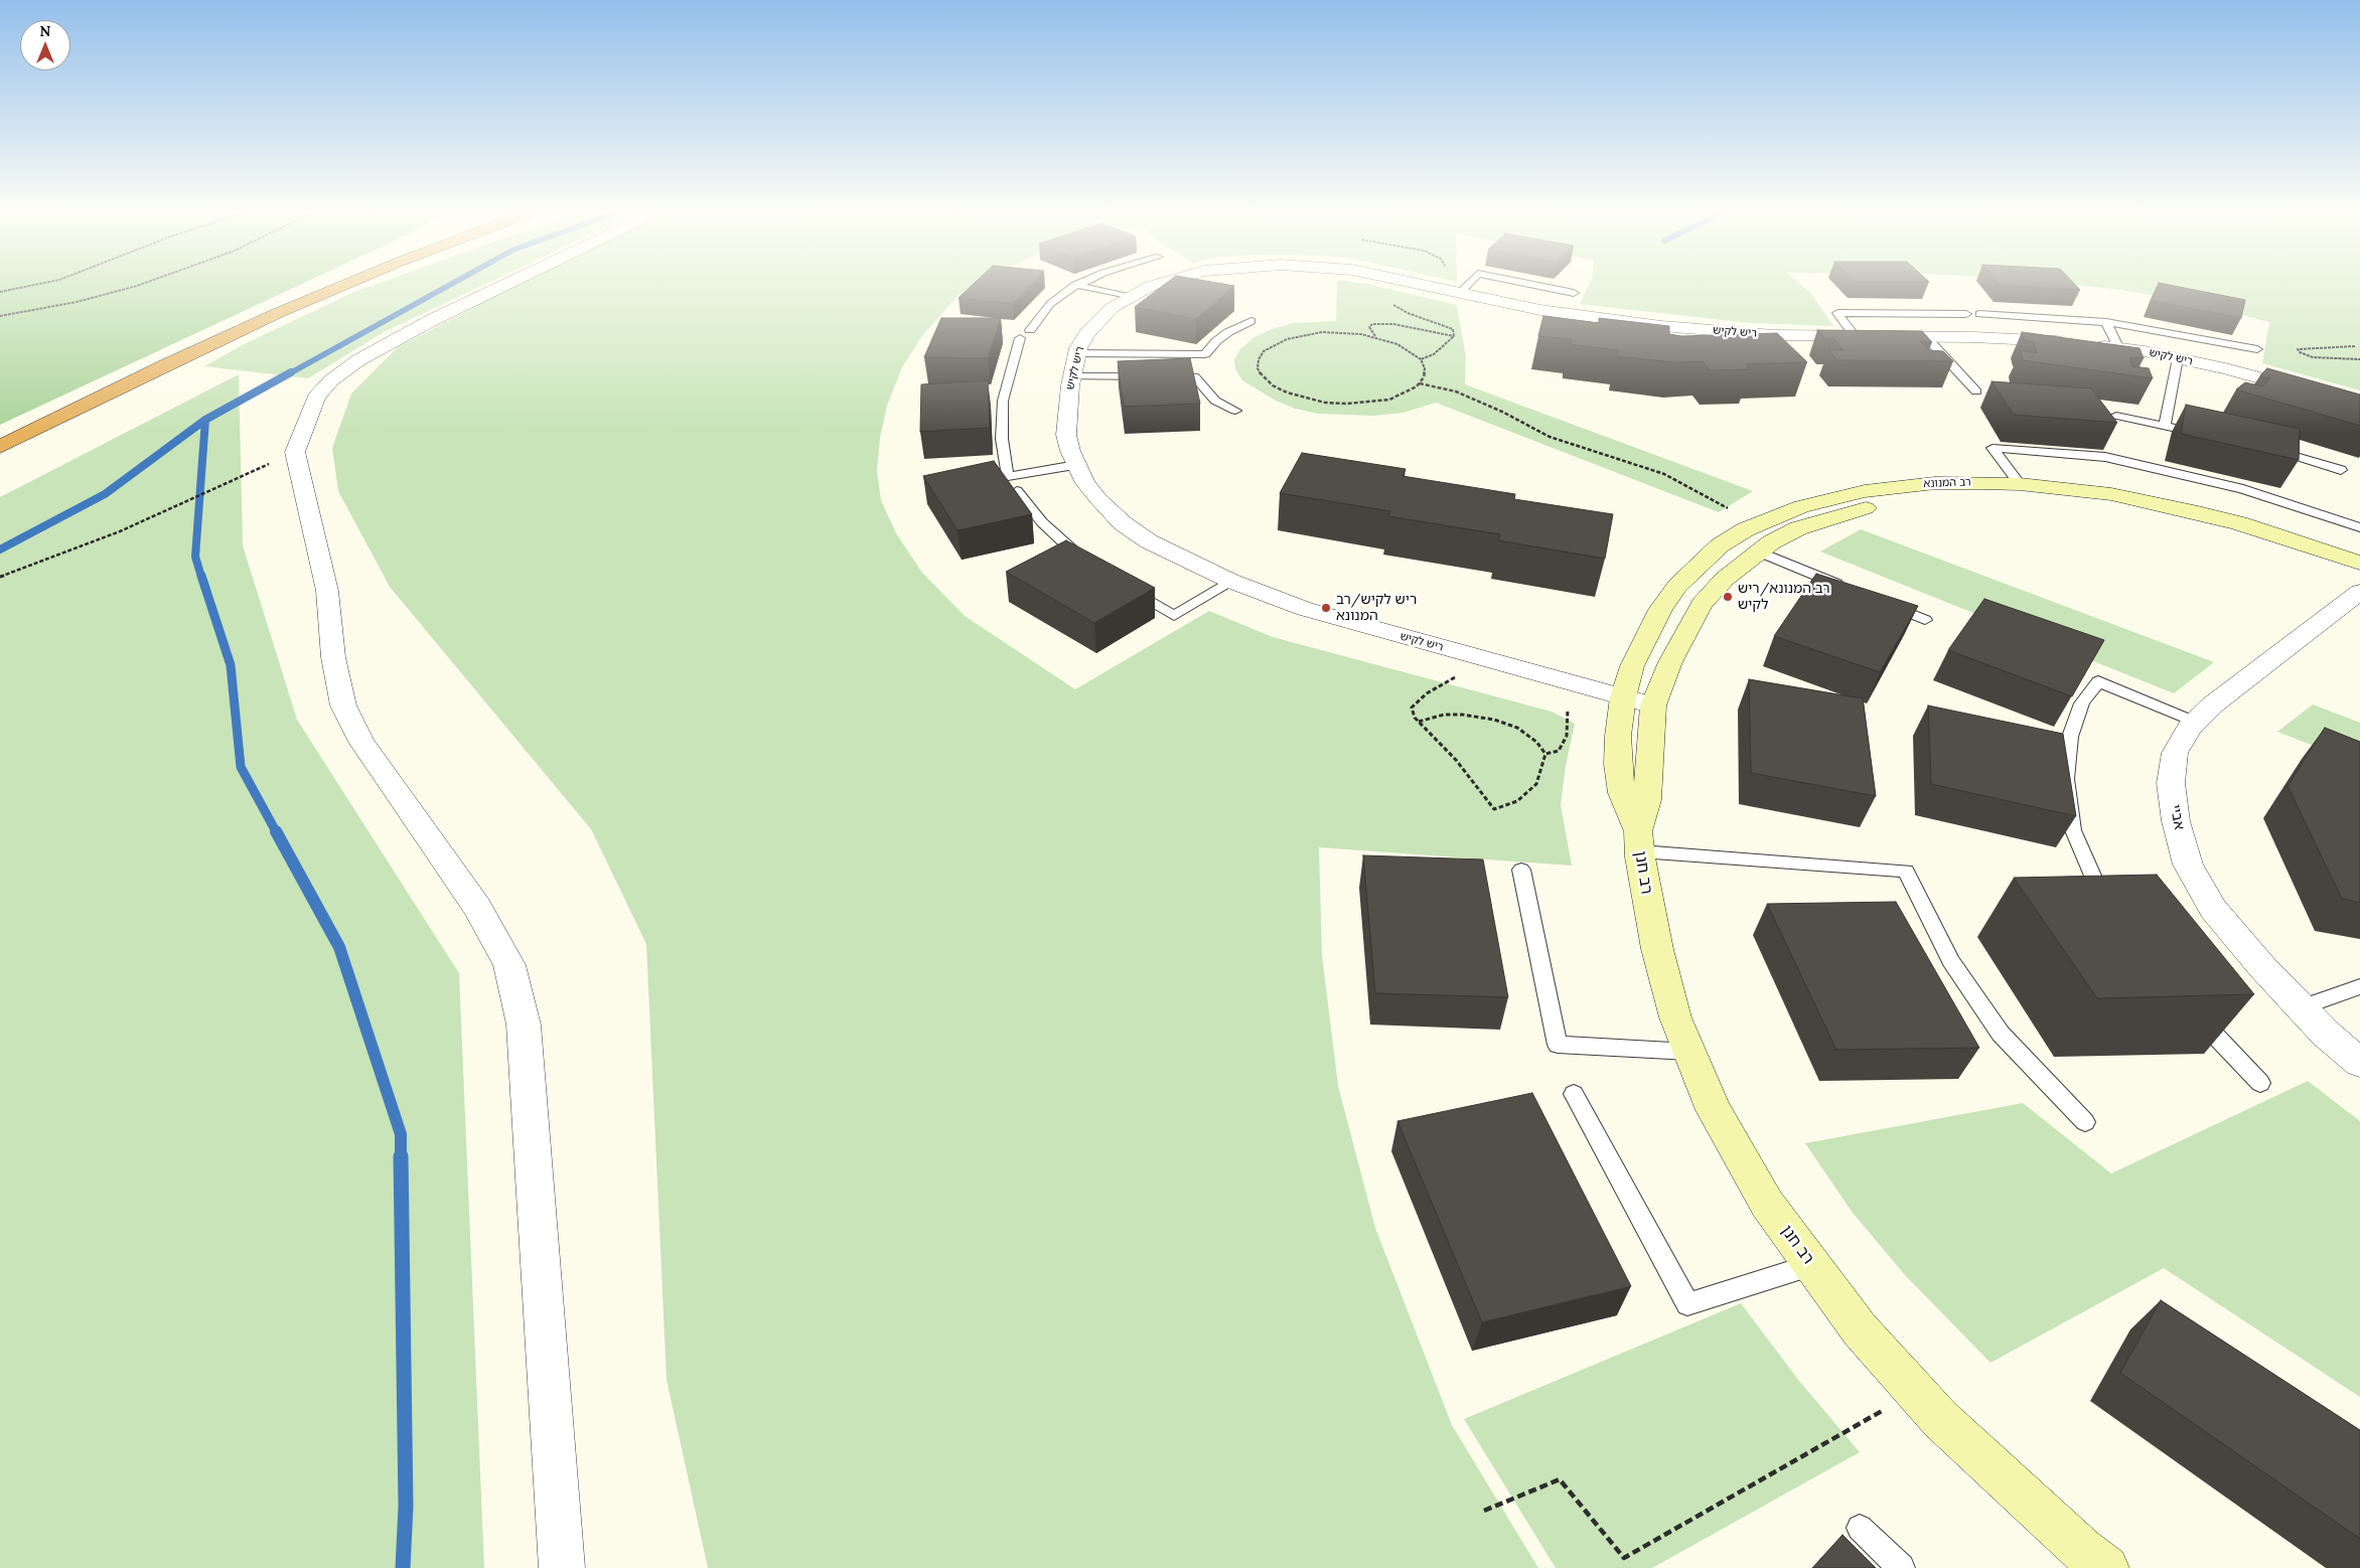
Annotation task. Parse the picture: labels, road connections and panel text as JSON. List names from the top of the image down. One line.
{"streets":{"street":["ריש לקיש","רב המנונא","אביי","רב חנן"]},"crossings":[["ריש לקיש","רב המנונא"],["ריש לקיש","רב חנן"],["רב המנונא","רב חנן"]],"places":["רב המנונא/ריש לקיש","ריש לקיש/רב המנונא"],"north":"top"}
